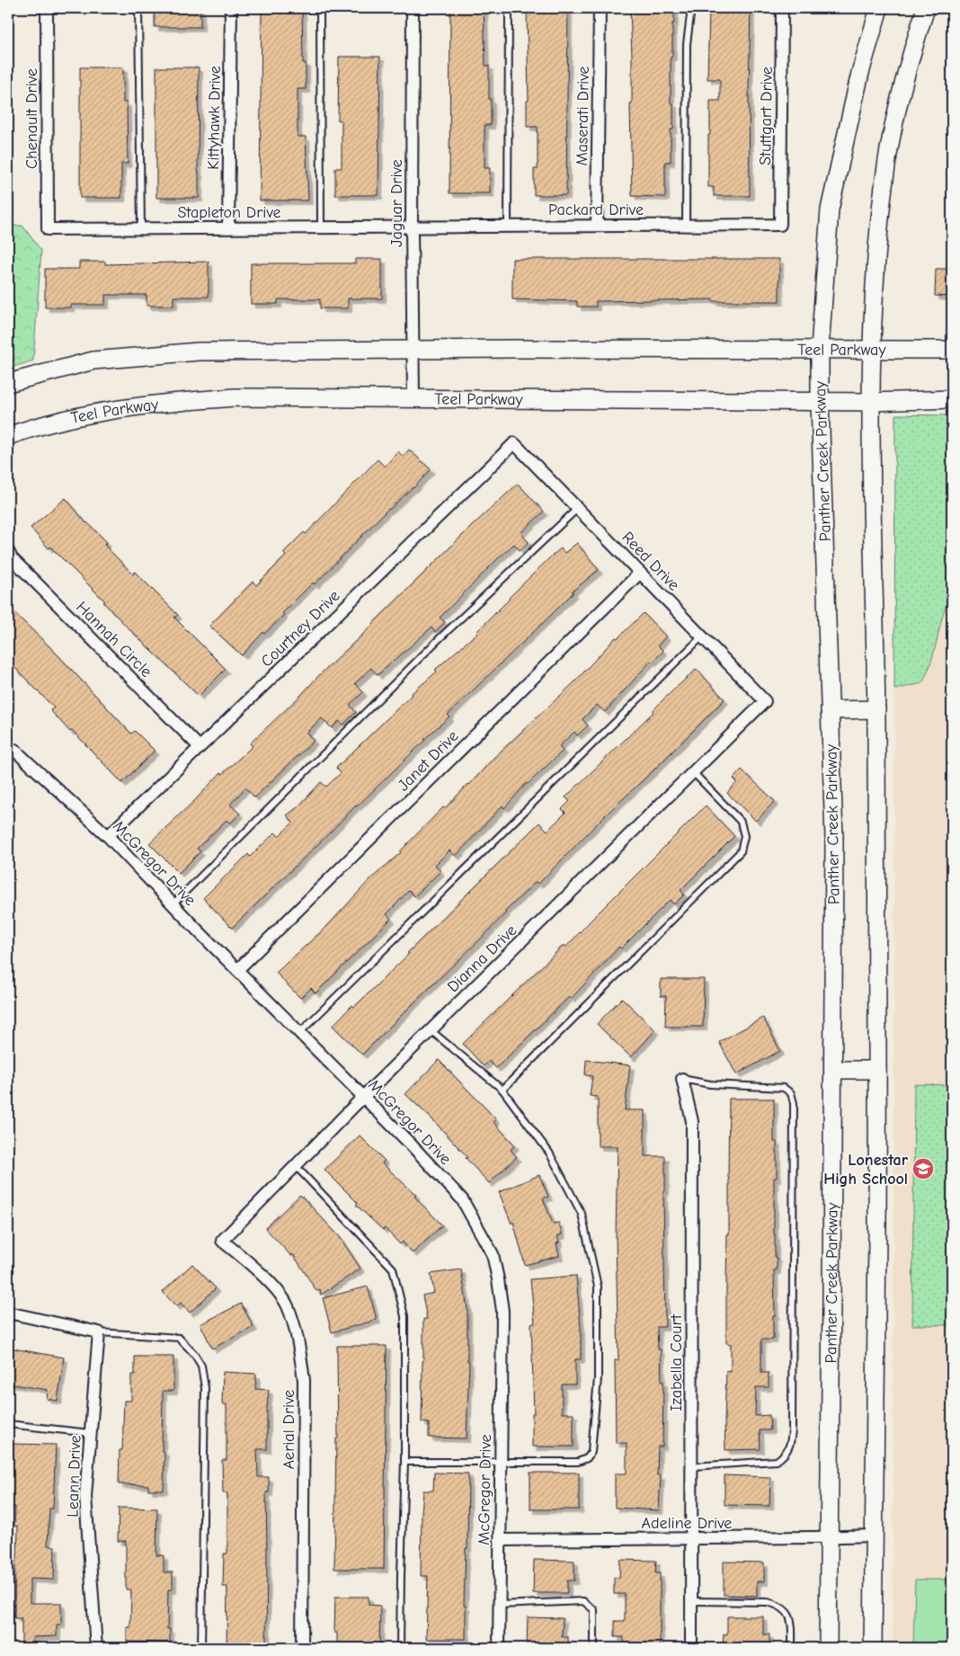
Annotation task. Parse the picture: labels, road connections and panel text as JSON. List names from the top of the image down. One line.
{"streets":{"main road":["Teel Parkway","Panther Creek Parkway"],"street":["Maserati Drive","Stuttgart Drive","Kittyhawk Drive","Chenault Drive","Jaguar Drive","Packard Drive","Stapleton Drive","Reed Drive","Courtney Drive","Hannah Circle","Janet Drive","McGregor Drive","Dianna Drive","Izabella Court","Aerial Drive","Leann Drive","Adeline Drive"]},"crossings":[["Maserati Drive","Packard Drive"],["Stuttgart Drive","Packard Drive"],["Kittyhawk Drive","Stapleton Drive"],["Chenault Drive","Stapleton Drive"],["Jaguar Drive","Packard Drive"],["Jaguar Drive","Stapleton Drive"],["Jaguar Drive","Teel Parkway"],["Packard Drive","Stapleton Drive"],["Teel Parkway","Panther Creek Parkway"],["Panther Creek Parkway","Adeline Drive"],["Reed Drive","Courtney Drive"],["Reed Drive","Janet Drive"],["Reed Drive","Dianna Drive"],["Courtney Drive","Hannah Circle"],["Courtney Drive","McGregor Drive"],["Janet Drive","McGregor Drive"],["McGregor Drive","Dianna Drive"],["McGregor Drive","Adeline Drive"],["Dianna Drive","Aerial Drive"],["Izabella Court","Adeline Drive"]],"places":{"school or university":["Lonestar High School"]}}
